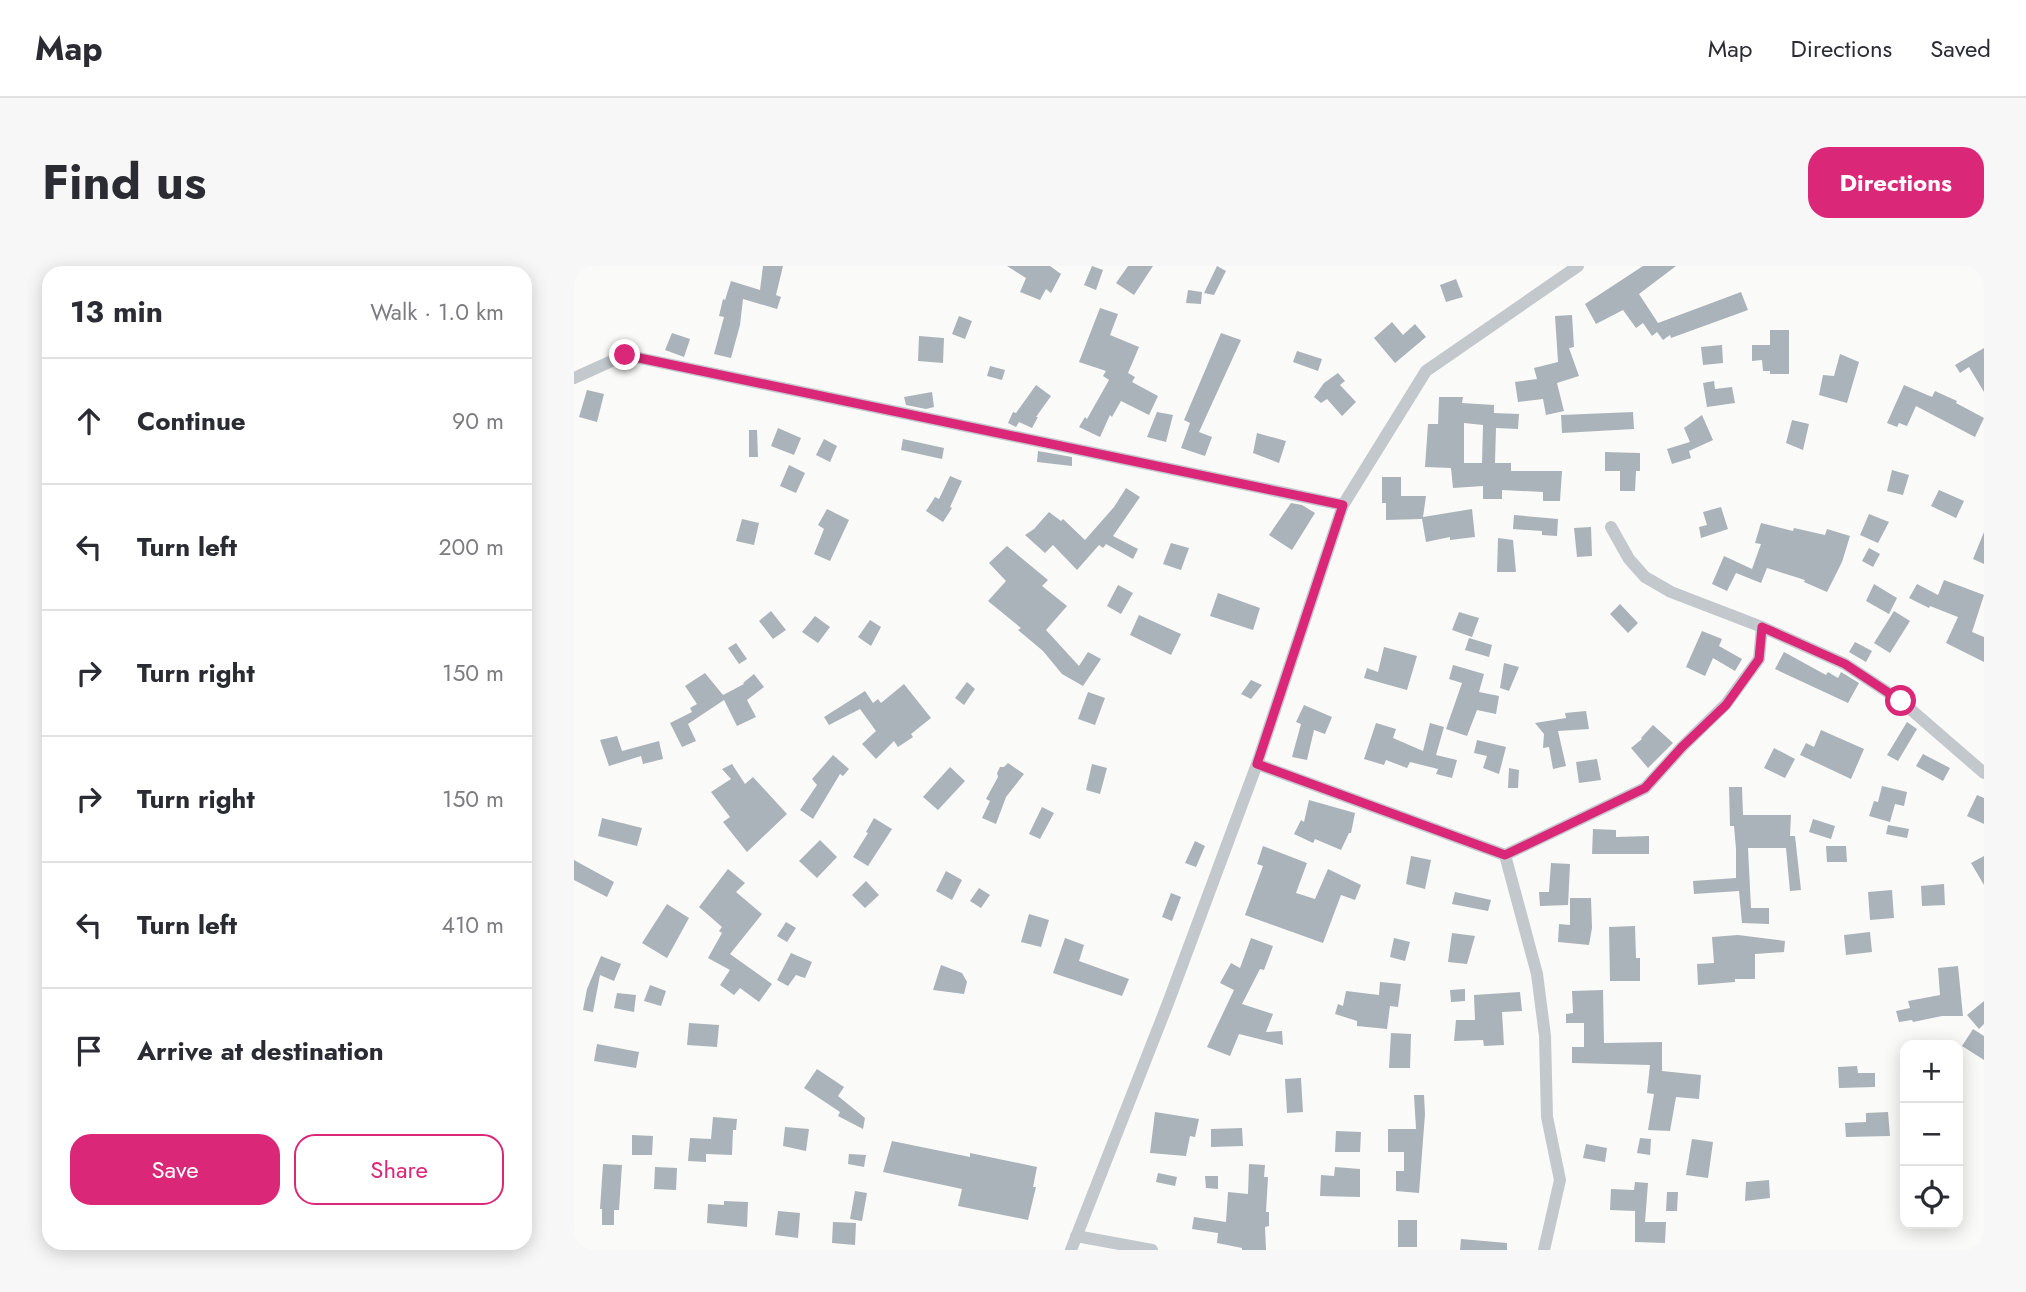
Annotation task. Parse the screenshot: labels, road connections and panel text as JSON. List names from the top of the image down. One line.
{"page":{"header":"Map","nav":["Map","Directions","Saved"],"title":"Find us","buttons":["Directions",["Save","Share"]],"heading":["13 min","Walk · 1.0 km"],"list":[["Continue","90 m"],["Turn left","200 m"],["Turn right","150 m"],["Turn right","150 m"],["Turn left","410 m"],"Arrive at destination"],"map_buttons":["+","−"]}}
